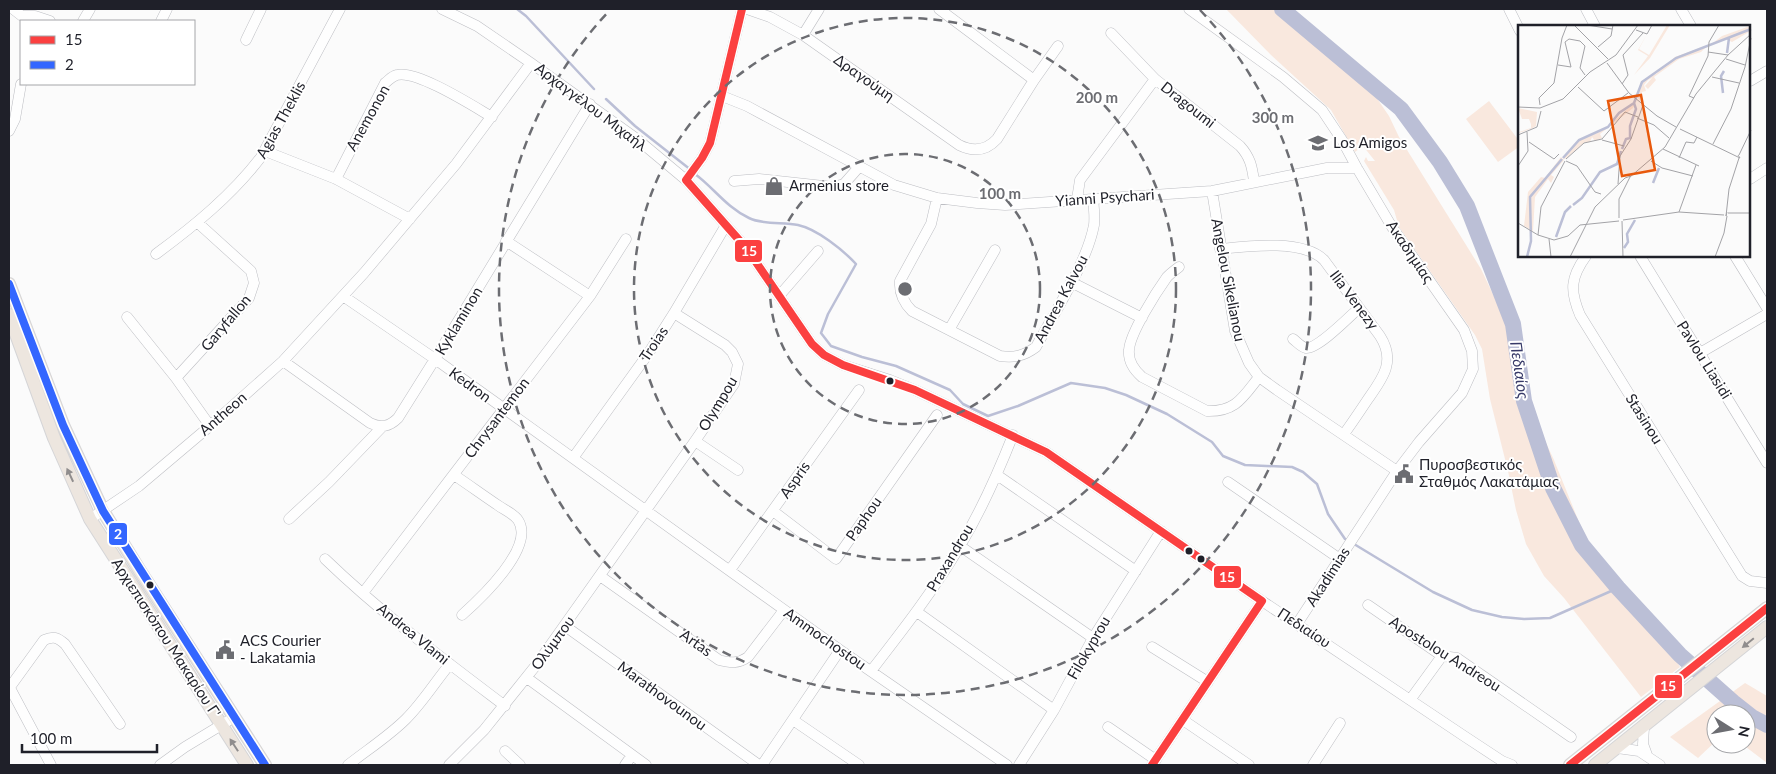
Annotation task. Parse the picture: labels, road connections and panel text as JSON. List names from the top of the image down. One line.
{"streets":{"main road":["Αρχιεπισκόπου Μακαρίου Γ'"],"street":["Δραγούμη","Dragoumi","Αρχαγγέλου Μιχαήλ","Anemonon","Agias Theklis","Yianni Psychari","Ακαδημίας","Angelou Sikelianou","Andrea Kalvou","Ilia Venezy","Kyklaminon","Garyfallon","Troias","Pavlou Liasidi","Kedron","Olympou","Antheon","Chrysantemon","Stasinou","Aspris","Paphou","Praxandrou","Akadimias","Πεδιαίου","Andrea Vlami","Ammochostou","Ολύμπου","Artas","Filokyprou","Apostolou Andreou","Marathovounou"]},"crossings":[["Dragoumi","Yianni Psychari"],["Αρχαγγέλου Μιχαήλ","Kyklaminon"],["Αρχαγγέλου Μιχαήλ","Troias"],["Αρχαγγέλου Μιχαήλ","Πεδιαίου"],["Agias Theklis","Garyfallon"],["Yianni Psychari","Ακαδημίας"],["Yianni Psychari","Angelou Sikelianou"],["Yianni Psychari","Andrea Kalvou"],["Ακαδημίας","Angelou Sikelianou"],["Ακαδημίας","Akadimias"],["Angelou Sikelianou","Ilia Venezy"],["Kyklaminon","Kedron"],["Troias","Kedron"],["Troias","Olympou"],["Troias","Πεδιαίου"],["Kedron","Olympou"],["Kedron","Antheon"],["Kedron","Chrysantemon"],["Kedron","Ammochostou"],["Kedron","Ολύμπου"],["Olympou","Ammochostou"],["Olympou","Ολύμπου"],["Antheon","Αρχιεπισκόπου Μακαρίου Γ'"],["Chrysantemon","Andrea Vlami"],["Aspris","Paphou"],["Aspris","Ammochostou"],["Praxandrou","Πεδιαίου"],["Praxandrou","Ammochostou"],["Akadimias","Πεδιαίου"],["Πεδιαίου","Filokyprou"],["Andrea Vlami","Ολύμπου"],["Ammochostou","Ολύμπου"],["Ammochostou","Artas"],["Ολύμπου","Artas"],["Ολύμπου","Marathovounou"]],"water":["Πεδιαίος"],"places":{"school or university":["Los Amigos"],"shop":["Armenius store"],"public building":["Πυροσβεστικός Σταθμός Λακατάμιας","ACS Courier - Lakatamia"]},"lines":["transit line 15","transit line 2"],"legend":["15","2"],"scale_bar":"100 m","north":"right","rings":["200 m","300 m","100 m"]}
